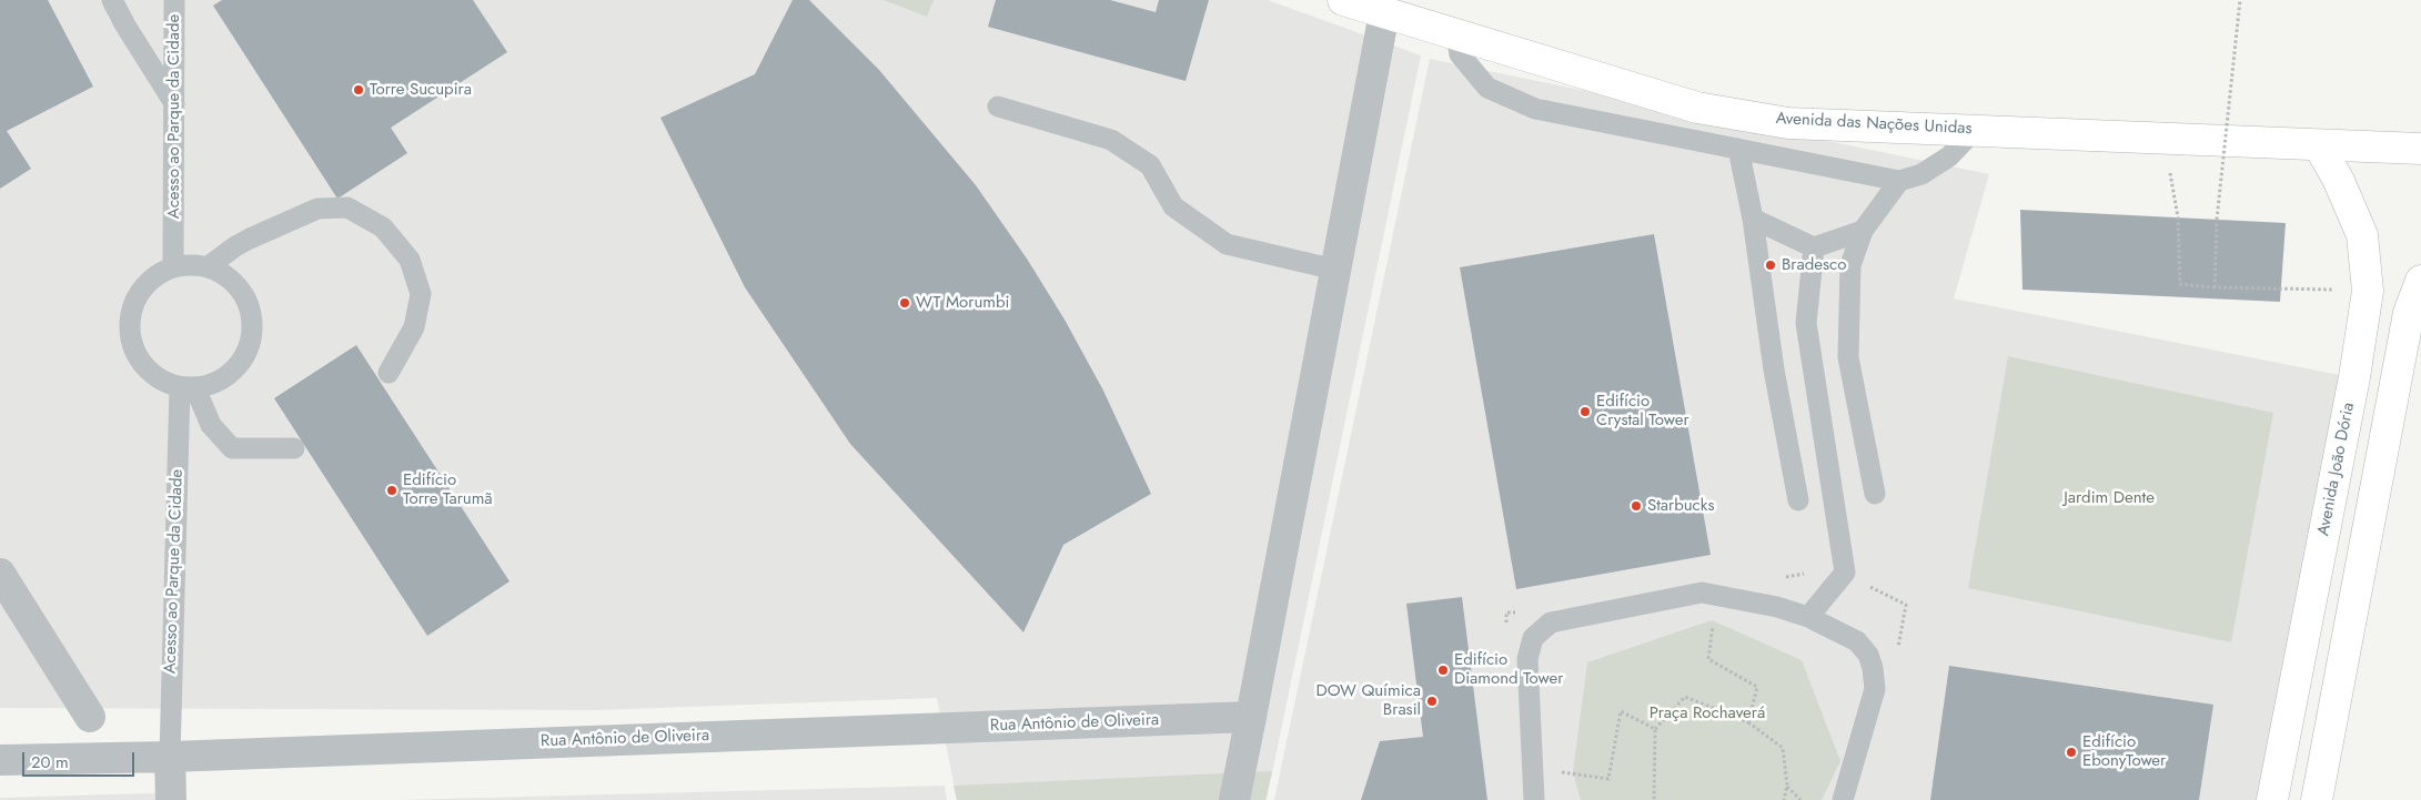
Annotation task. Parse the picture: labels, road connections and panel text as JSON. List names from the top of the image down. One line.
{"streets":{"main road":["Avenida das Nações Unidas","Avenida João Dória"],"street":["Rua Antônio de Oliveira"],"lane":["Acesso ao Parque da Cidade"]},"crossings":[["Acesso ao Parque da Cidade","Rua Antônio de Oliveira"],["Avenida das Nações Unidas","Avenida João Dória"]],"parks":["Jardim Dente","Praça Rochaverá"],"places":["Torre Sucupira","Bradesco","WT Morumbi","Edifício Crystal Tower","Edifício Torre Tarumã","Starbucks","Edifício Diamond Tower","DOW Química Brasil","Edifício EbonyTower"],"scale_bar":"20 m"}
